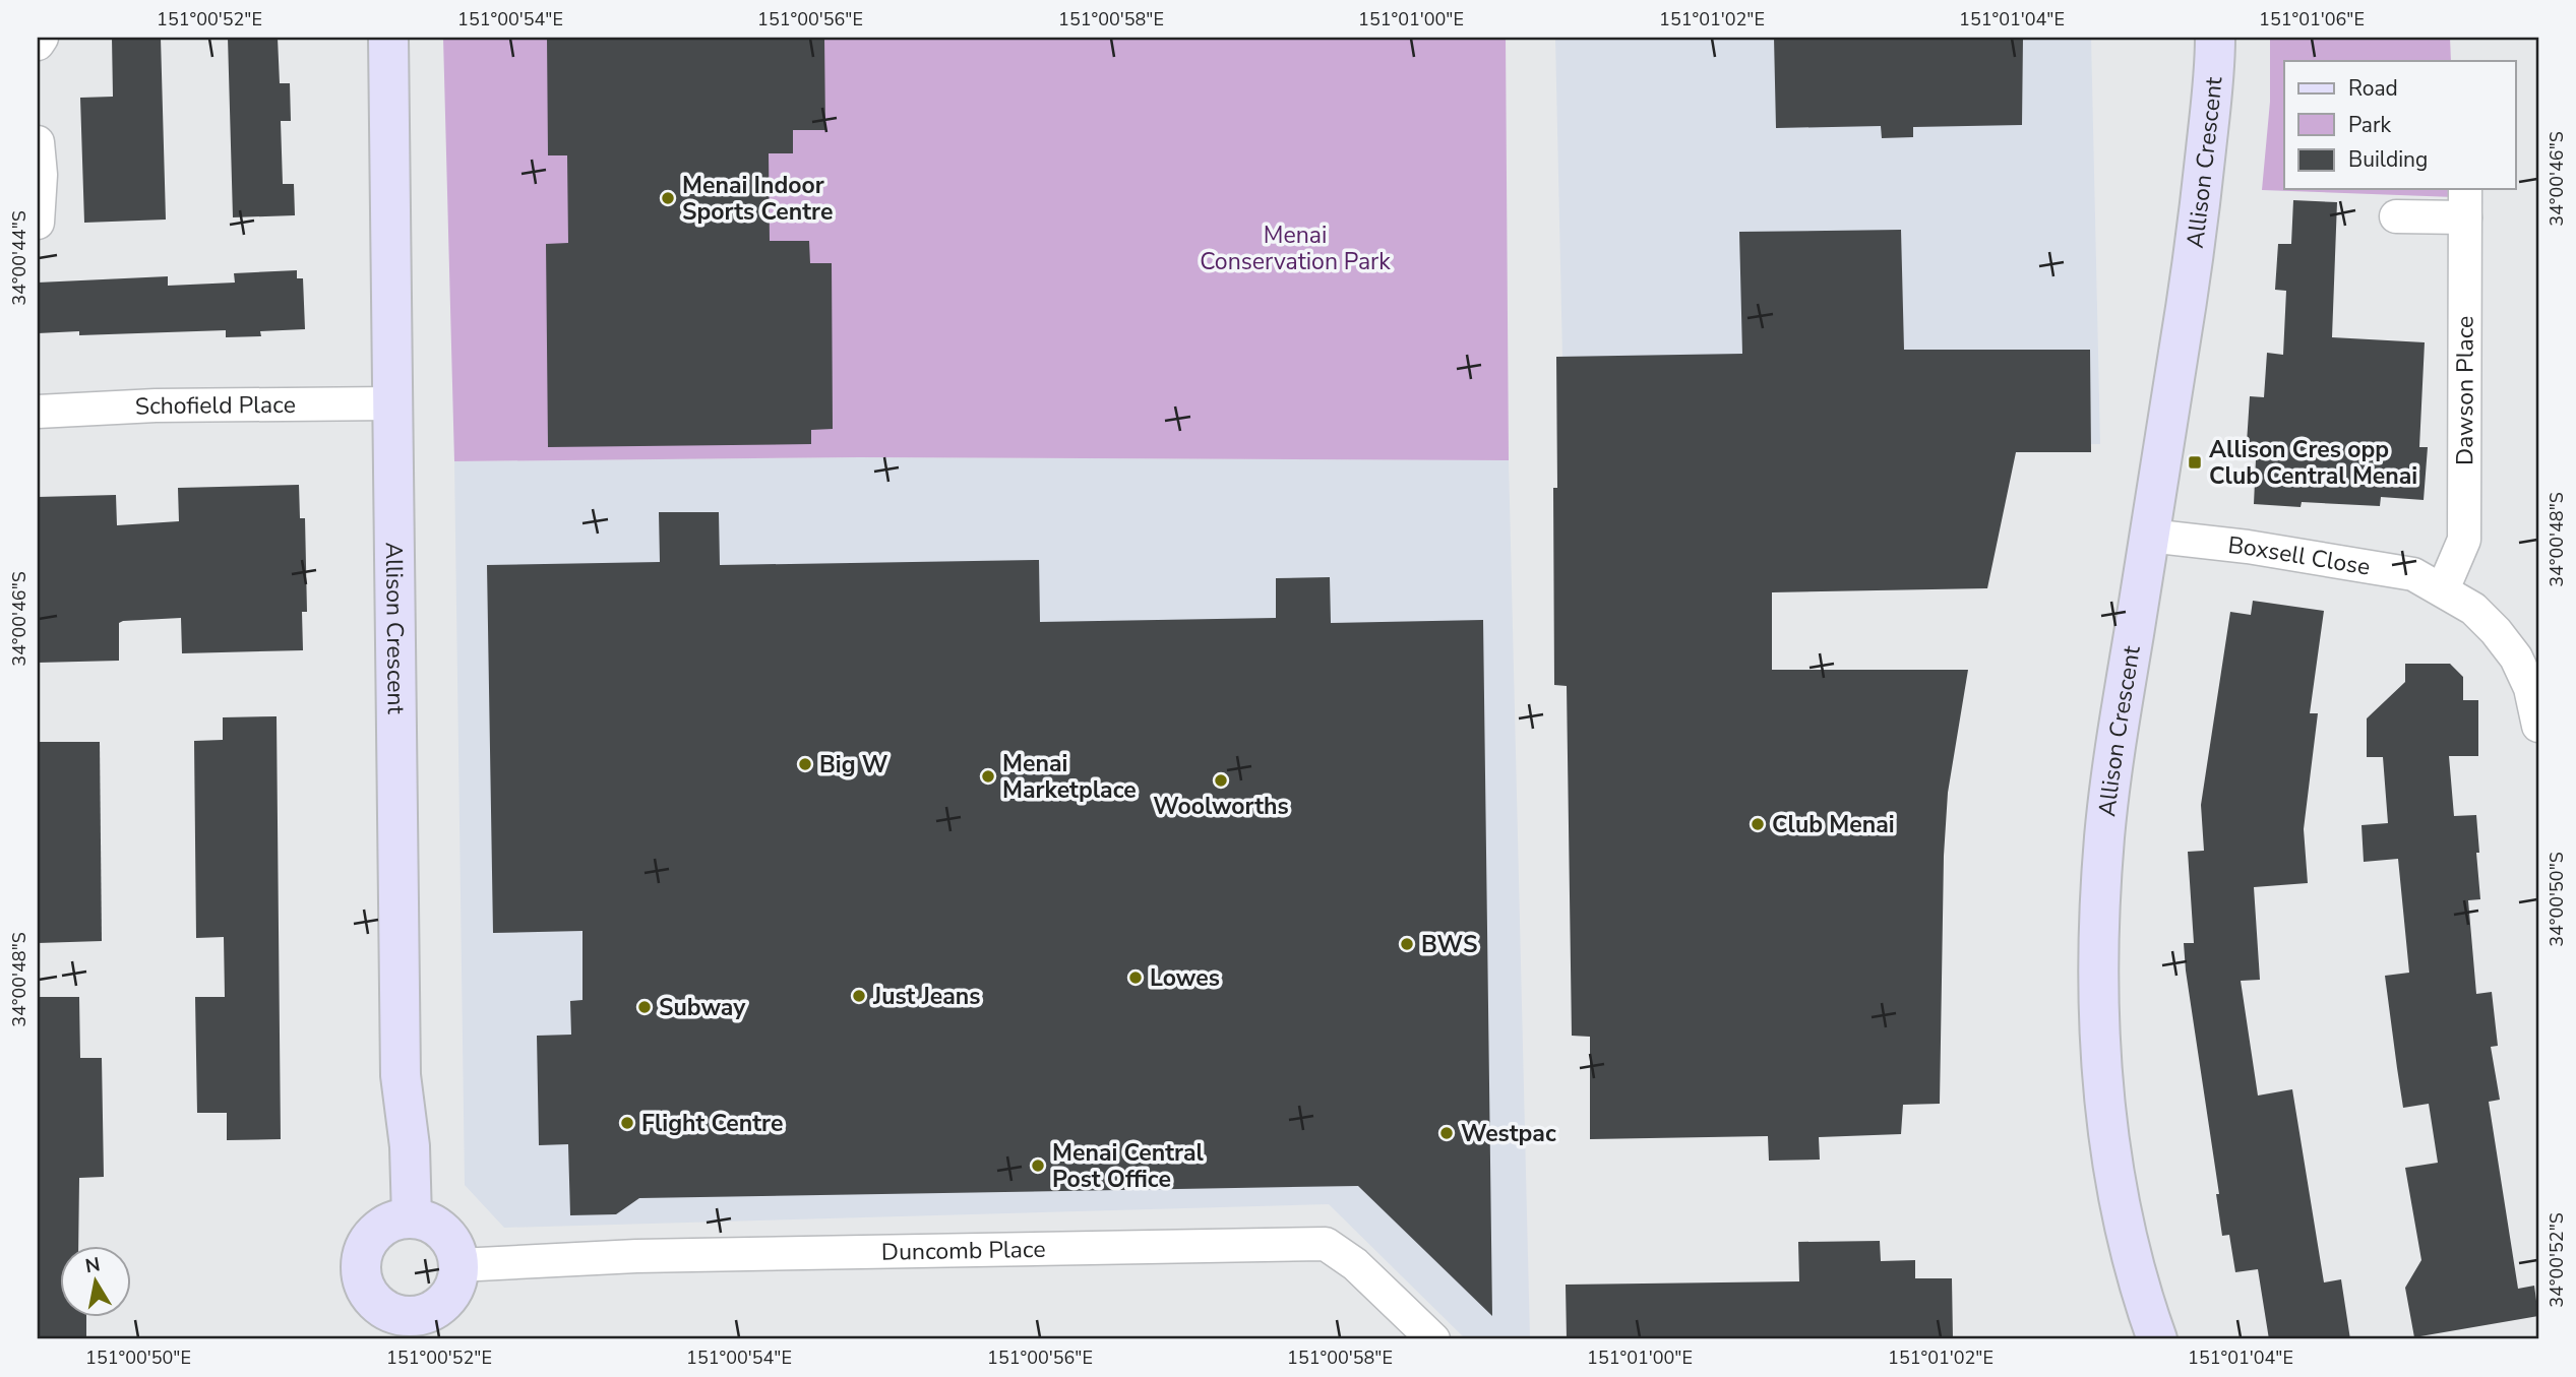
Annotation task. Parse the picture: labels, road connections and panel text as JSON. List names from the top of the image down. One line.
{"streets":{"street":["Allison Crescent","Dawson Place","Schofield Place","Boxsell Close","Duncomb Place"]},"crossings":[["Allison Crescent","Schofield Place"],["Allison Crescent","Boxsell Close"],["Allison Crescent","Duncomb Place"],["Dawson Place","Boxsell Close"]],"parks":["Menai Conservation Park"],"places":{"other":["Menai Indoor Sports Centre","Big W","Menai Marketplace","Woolworths","Club Menai","BWS","Lowes","Just Jeans","Subway","Flight Centre","Westpac","Menai Central Post Office"],"transit":["Allison Cres opp Club Central Menai"]},"legend":["Road","Park","Building"],"north":"top","coordinates":["151°00'52\"E","151°00'54\"E","151°00'56\"E","151°00'58\"E","151°01'00\"E","151°01'02\"E","151°01'04\"E","151°01'06\"E","34°00'46\"S","34°00'44\"S","34°00'48\"S","34°00'50\"S","34°00'52\"S","151°00'50\"E"]}
